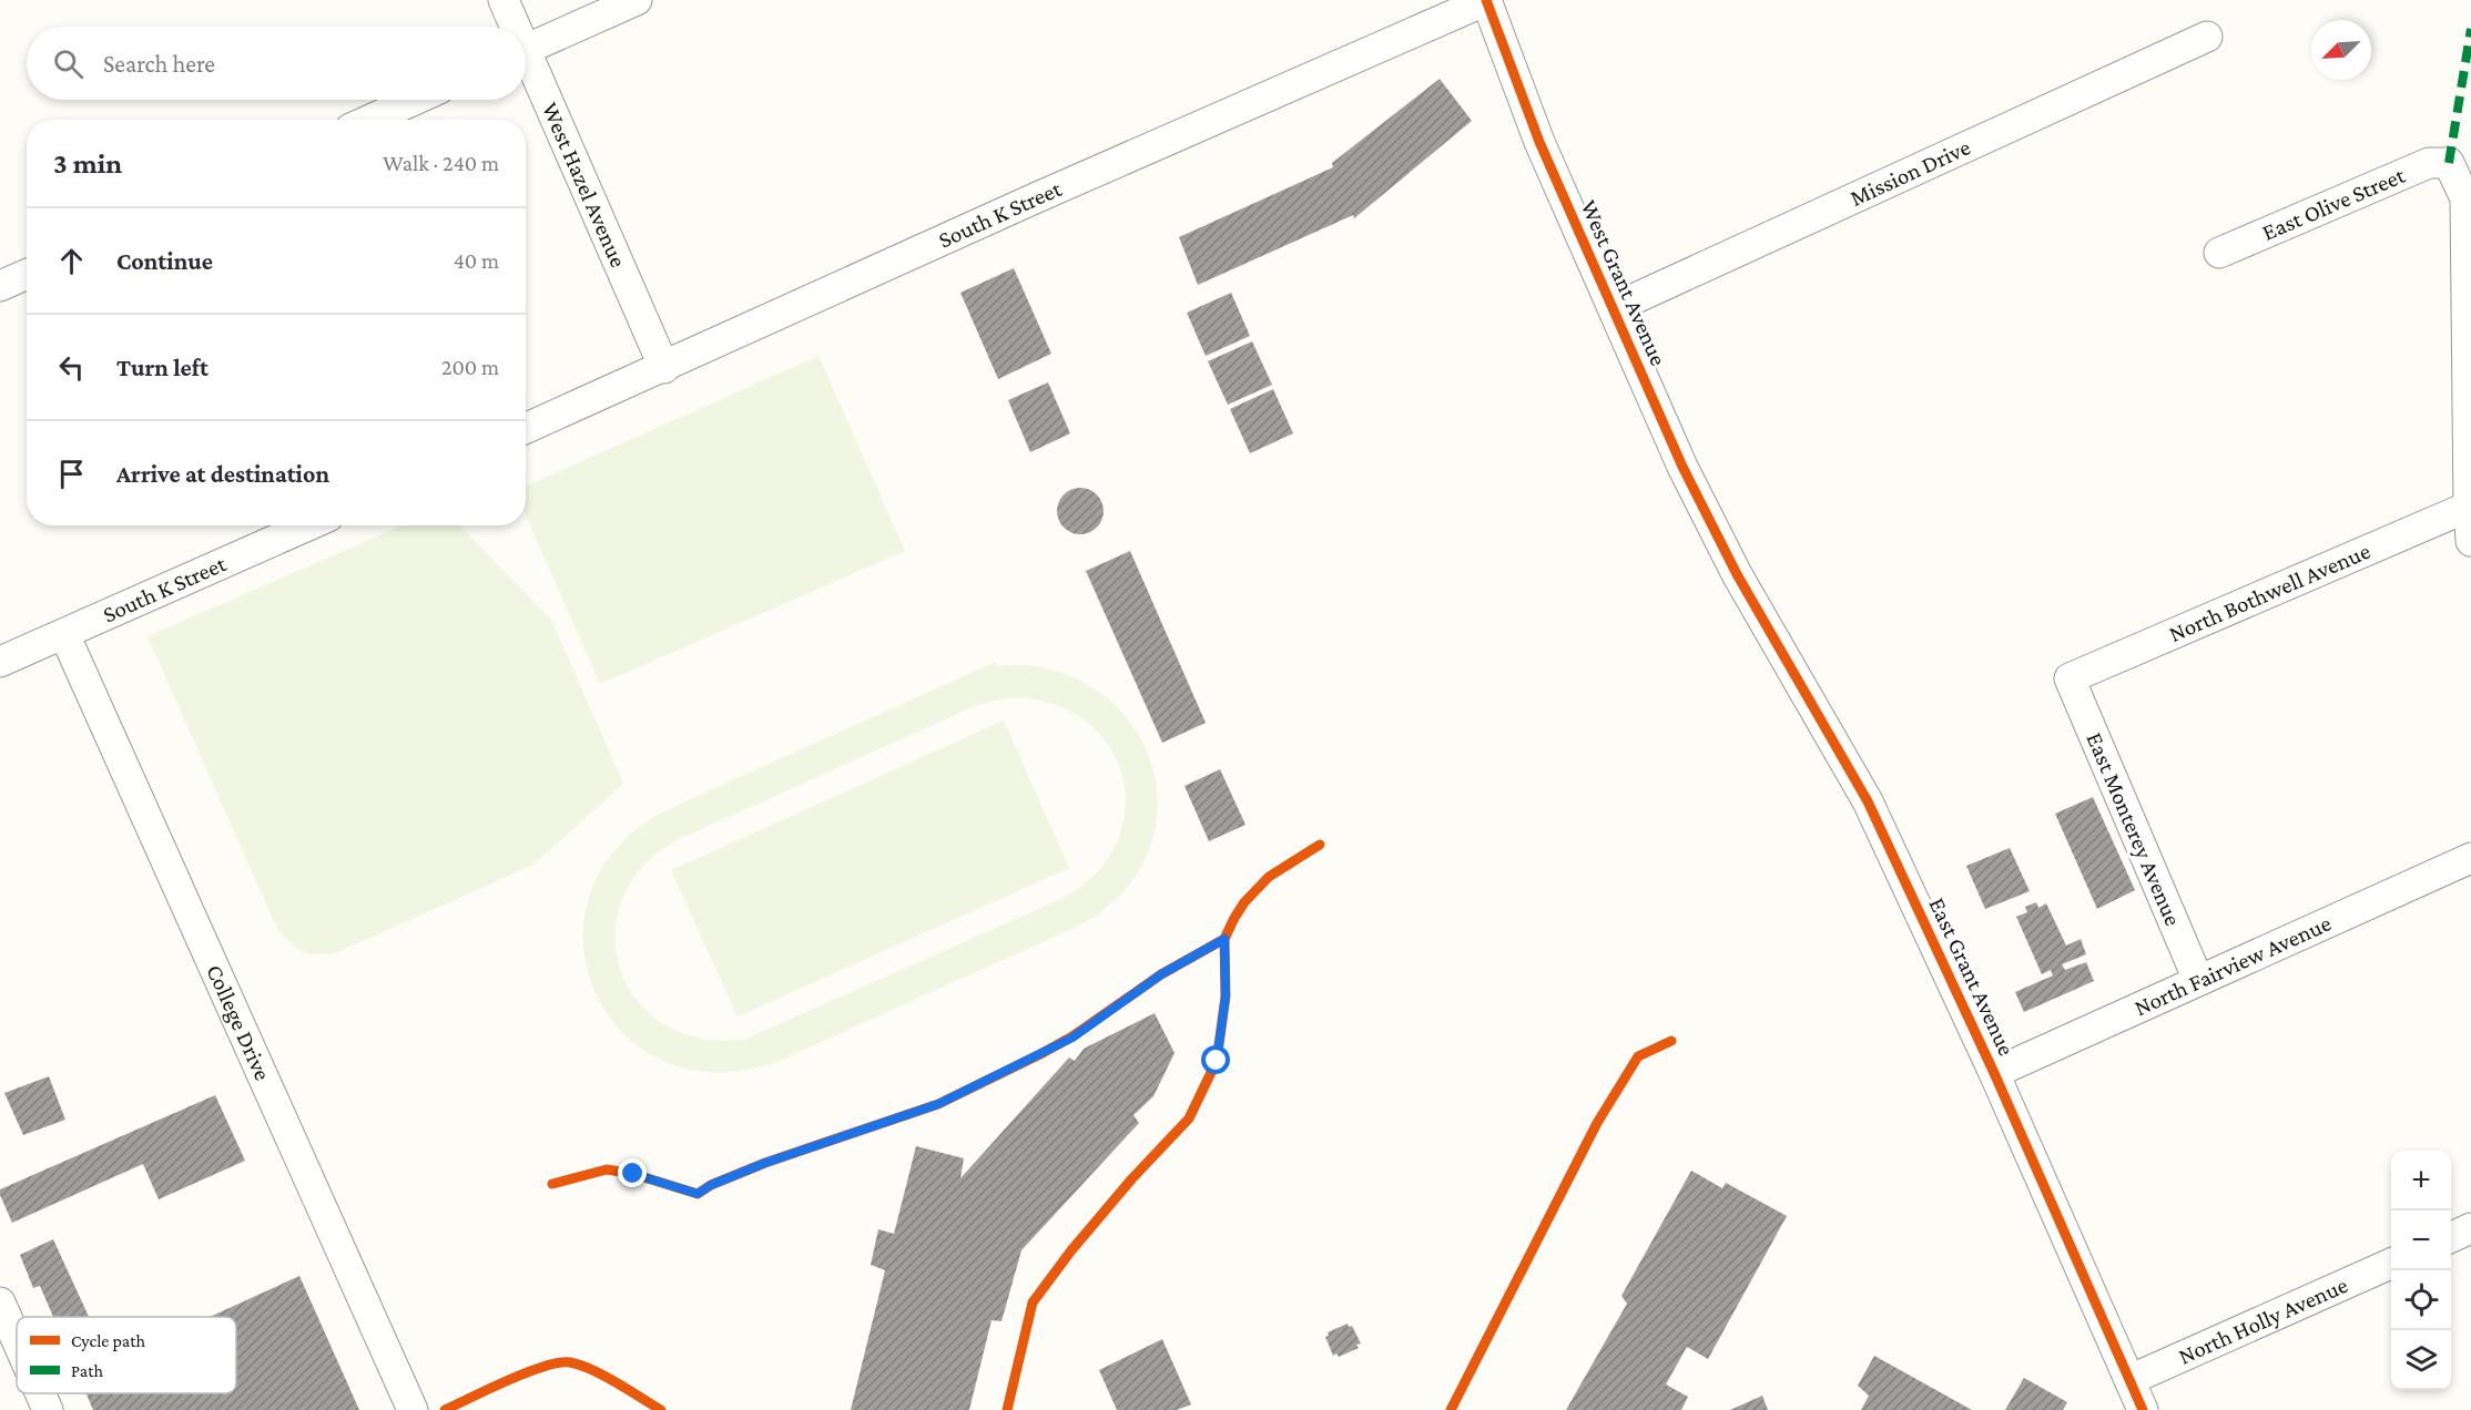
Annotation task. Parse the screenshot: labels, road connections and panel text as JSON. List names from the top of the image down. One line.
{"streets":{"street":["Mission Drive","West Hazel Avenue","East Olive Street","South K Street","West Grant Avenue","North Bothwell Avenue","East Monterey Avenue","North Fairview Avenue","East Grant Avenue","College Drive","North Holly Avenue"]},"crossings":[["Mission Drive","West Grant Avenue"],["West Hazel Avenue","South K Street"],["East Olive Street","North Bothwell Avenue"],["South K Street","West Grant Avenue"],["South K Street","College Drive"],["West Grant Avenue","East Grant Avenue"],["North Bothwell Avenue","East Monterey Avenue"],["East Monterey Avenue","North Fairview Avenue"],["North Fairview Avenue","East Grant Avenue"],["East Grant Avenue","North Holly Avenue"]],"legend":["Cycle path","Path"],"north":"bottom left","page":{"search":"Search here","heading":["3 min","Walk · 240 m"],"list":[["Continue","40 m"],["Turn left","200 m"],"Arrive at destination"],"map_buttons":["+","−"]}}
